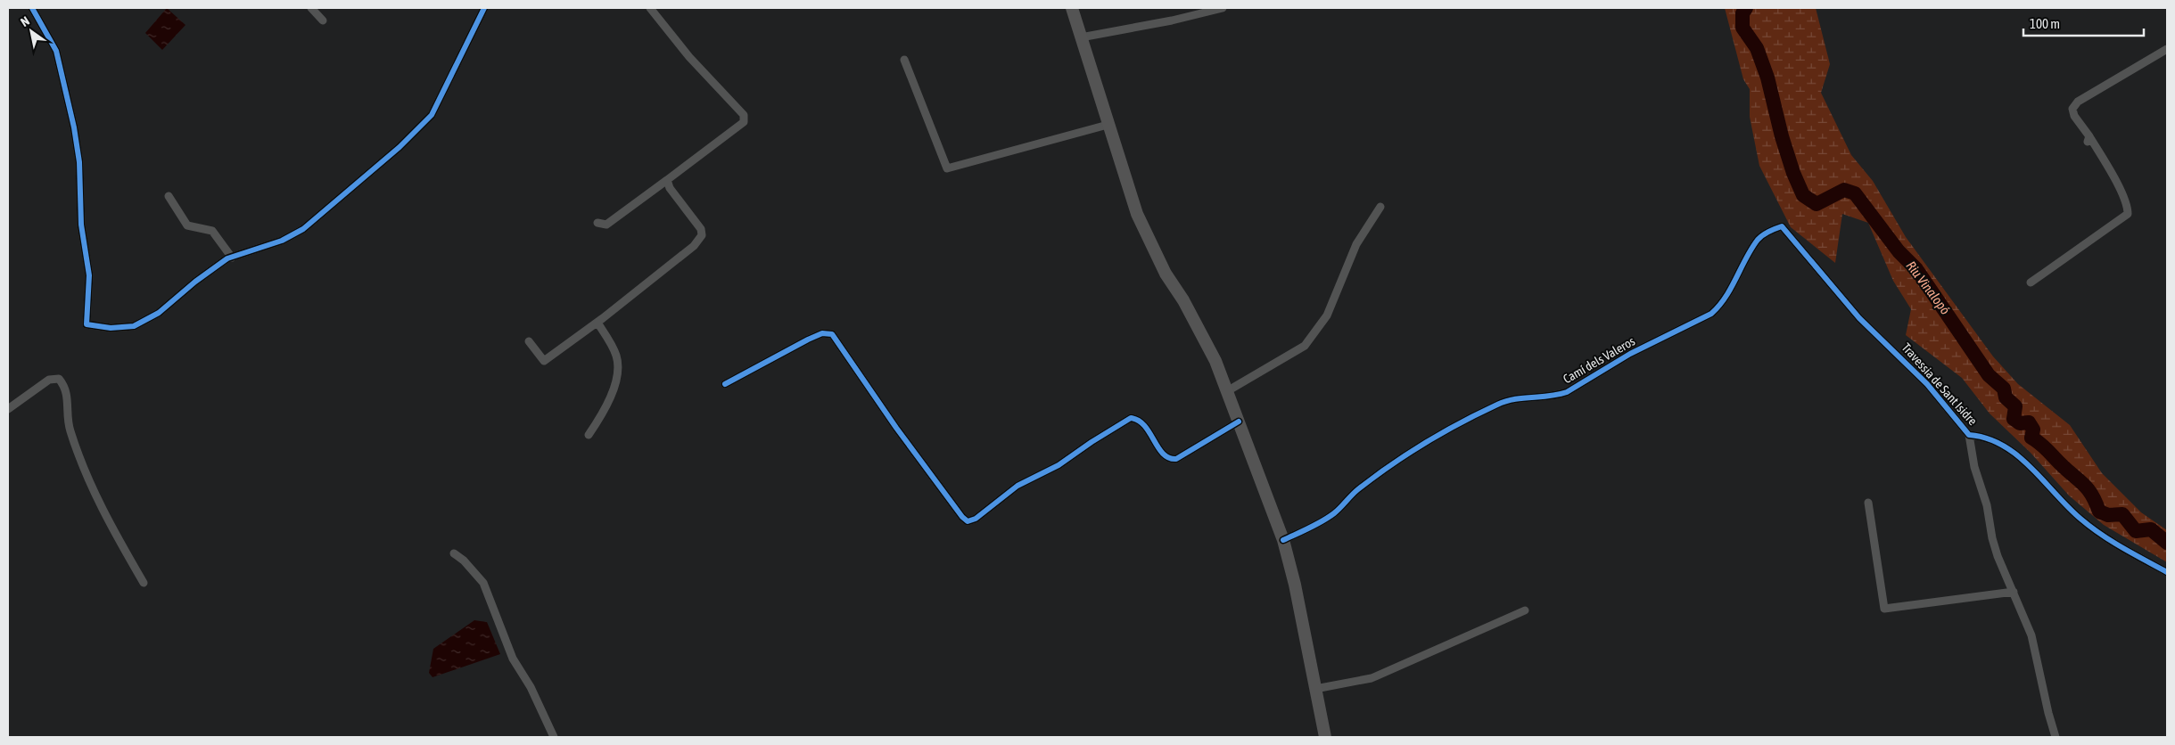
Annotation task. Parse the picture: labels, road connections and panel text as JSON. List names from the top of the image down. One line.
{"streets":{"street":["Camí dels Valeros","Travessia de Sant Isidre"]},"crossings":[["Camí dels Valeros","Travessia de Sant Isidre"]],"water":["Riu Vinalopó"],"scale_bar":"100 m","north":"top left"}
